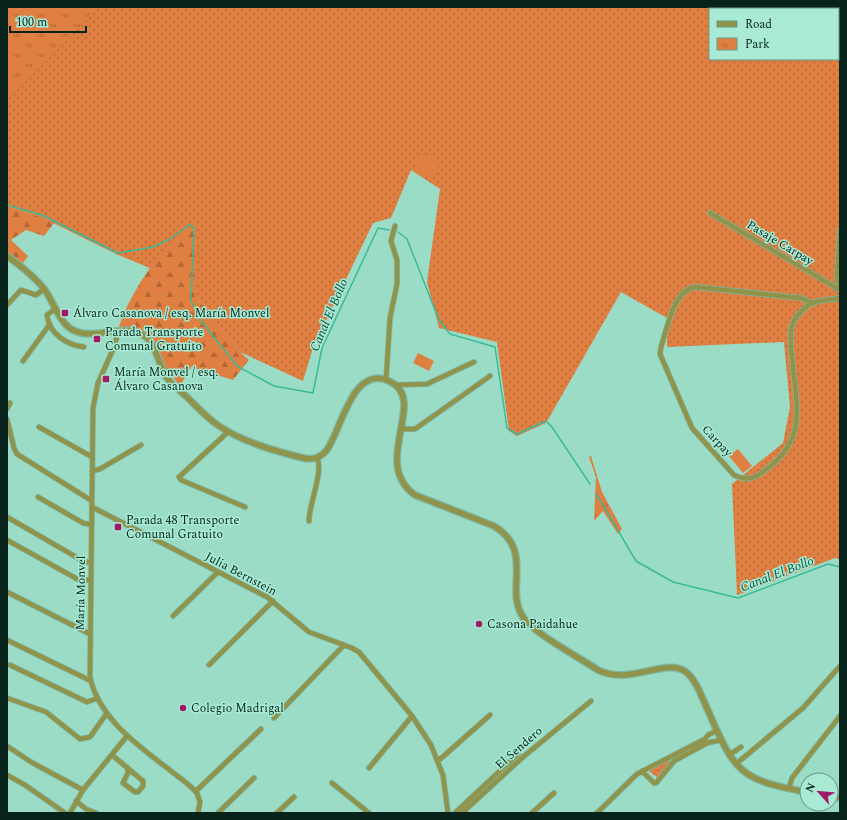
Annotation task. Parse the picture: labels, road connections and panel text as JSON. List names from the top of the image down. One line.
{"streets":{"street":["Pasaje Carpay","Carpay","Julia Bernstein","María Monvel","El Sendero"]},"crossings":[["Julia Bernstein","María Monvel"]],"water":["Canal El Bollo"],"places":{"transit":["Álvaro Casanova / esq. María Monvel","Parada Transporte Comunal Gratuito","María Monvel / esq. Álvaro Casanova","Parada 48 Transporte Comunal Gratuito"],"other":["Casona Paidahue","Colegio Madrigal"]},"legend":["Road","Park"],"scale_bar":"100 m","north":"top left"}
